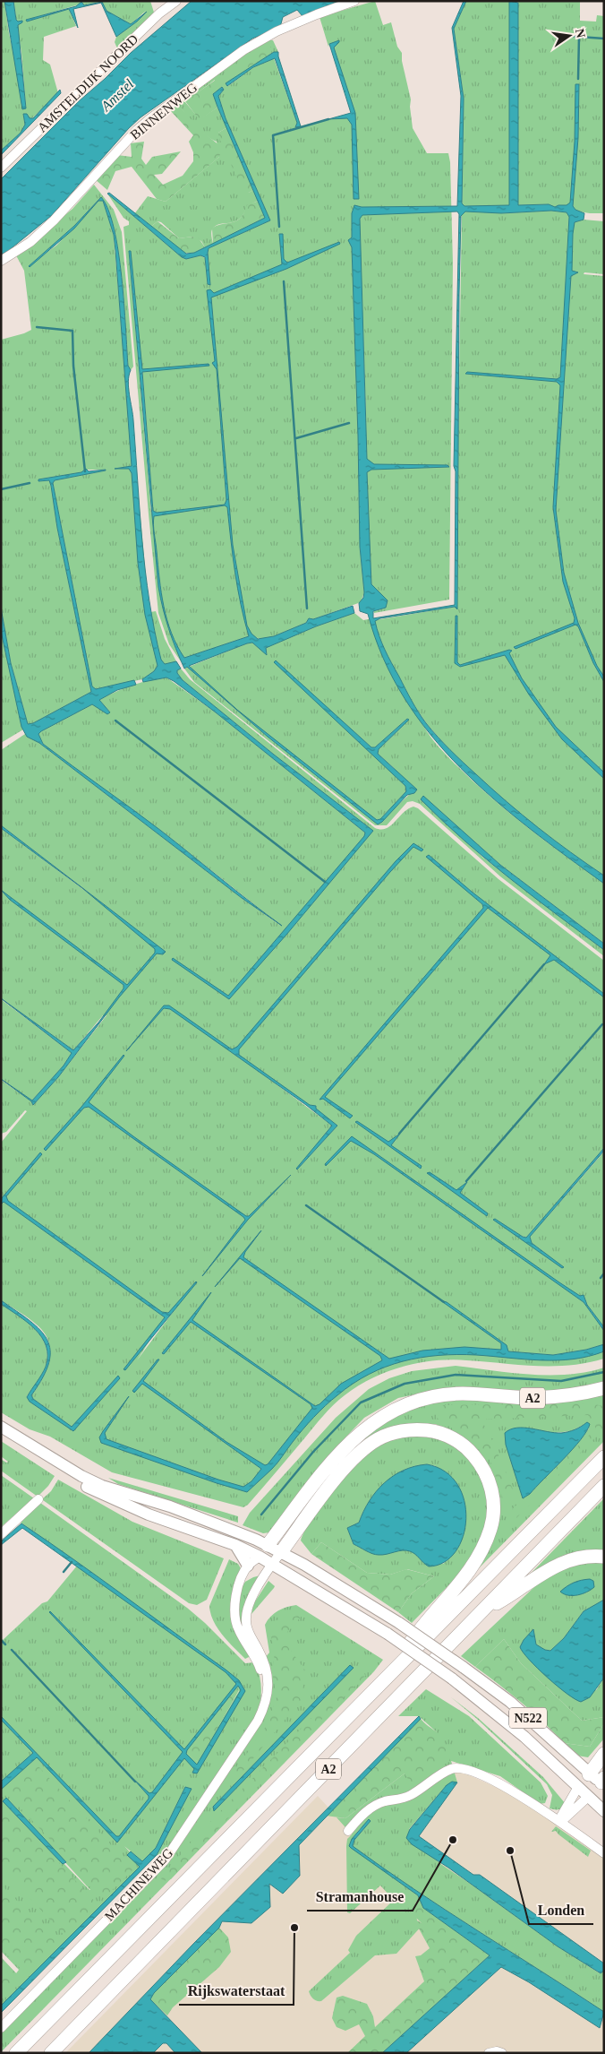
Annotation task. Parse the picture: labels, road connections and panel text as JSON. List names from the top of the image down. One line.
{"streets":{"highway":["A2"],"main road":["N522"],"street":["AMSTELDIJK NOORD","BINNENWEG","MACHINEWEG"]},"crossings":[["A2","N522"],["A2","MACHINEWEG"],["N522","MACHINEWEG"]],"water":["Amstel"],"places":["Stramanhouse","Londen","Rijkswaterstaat"],"north":"right"}
